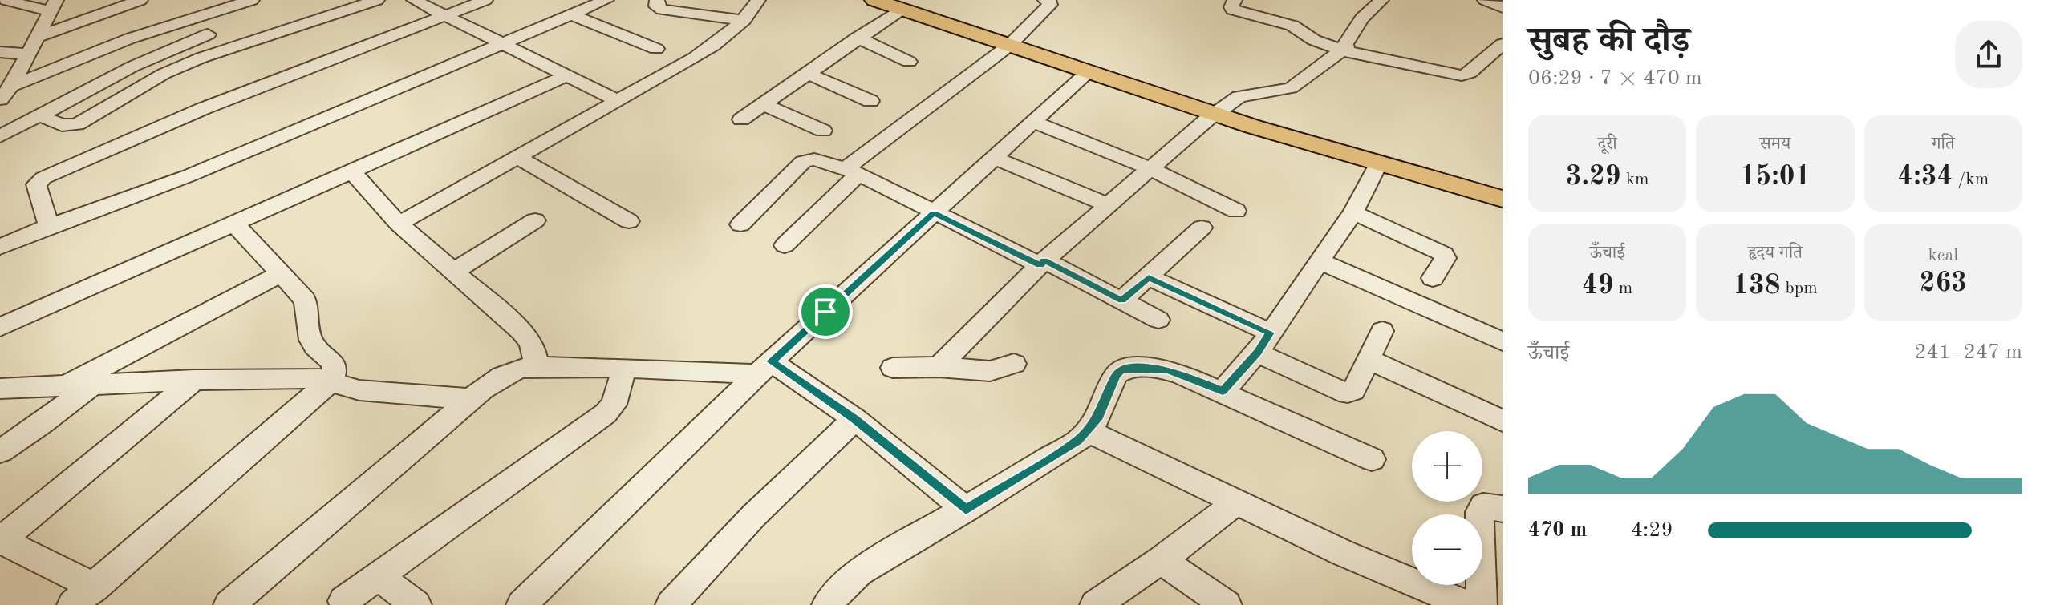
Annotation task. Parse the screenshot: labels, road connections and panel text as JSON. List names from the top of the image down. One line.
{"page":{"heading":["सुबह की दौड़","06:29 · 7 × 470 m"],"stats":[["दूरी","3.29 km"],["समय","15:01"],["गति","4:34 /km"],["ऊँचाई","49 m"],["हृदय गति","138 bpm"],["kcal","263"]],"chart":["ऊँचाई","241–247 m"],"map_buttons":["+","−"],"list":[{"name":"470 m","note":"4:29"}]}}
